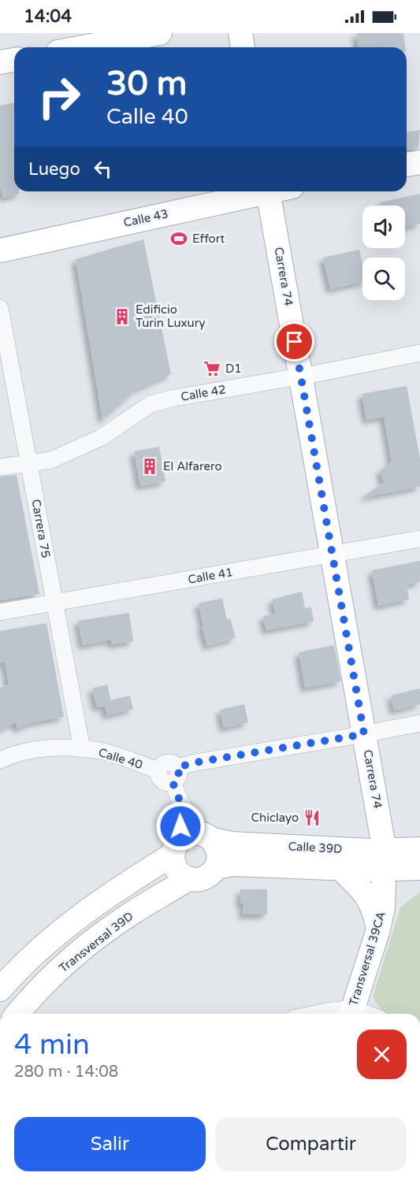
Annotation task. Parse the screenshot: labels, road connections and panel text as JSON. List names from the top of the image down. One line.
{"streets":{"street":["Calle 43","Carrera 74","Calle 42","Carrera 75","Calle 41","Calle 40","Calle 39D","Transversal 39D","Transversal 39CA"]},"crossings":[["Carrera 74","Calle 42"],["Carrera 74","Calle 41"],["Carrera 74","Calle 39D"],["Carrera 74","Transversal 39CA"],["Calle 42","Carrera 75"],["Carrera 75","Calle 41"],["Carrera 75","Calle 40"],["Calle 39D","Transversal 39D"],["Calle 39D","Transversal 39CA"]],"places":{"sports":["Effort"],"building":["Edificio Turin Luxury","El Alfarero"],"supermarket":["D1"],"restaurant":["Chiclayo"]},"page":{"status":"14:04","turn":["30 m","Calle 40"],"then":"Luego","heading":["4 min","280 m · 14:08"],"buttons":["Salir","Compartir"]}}
